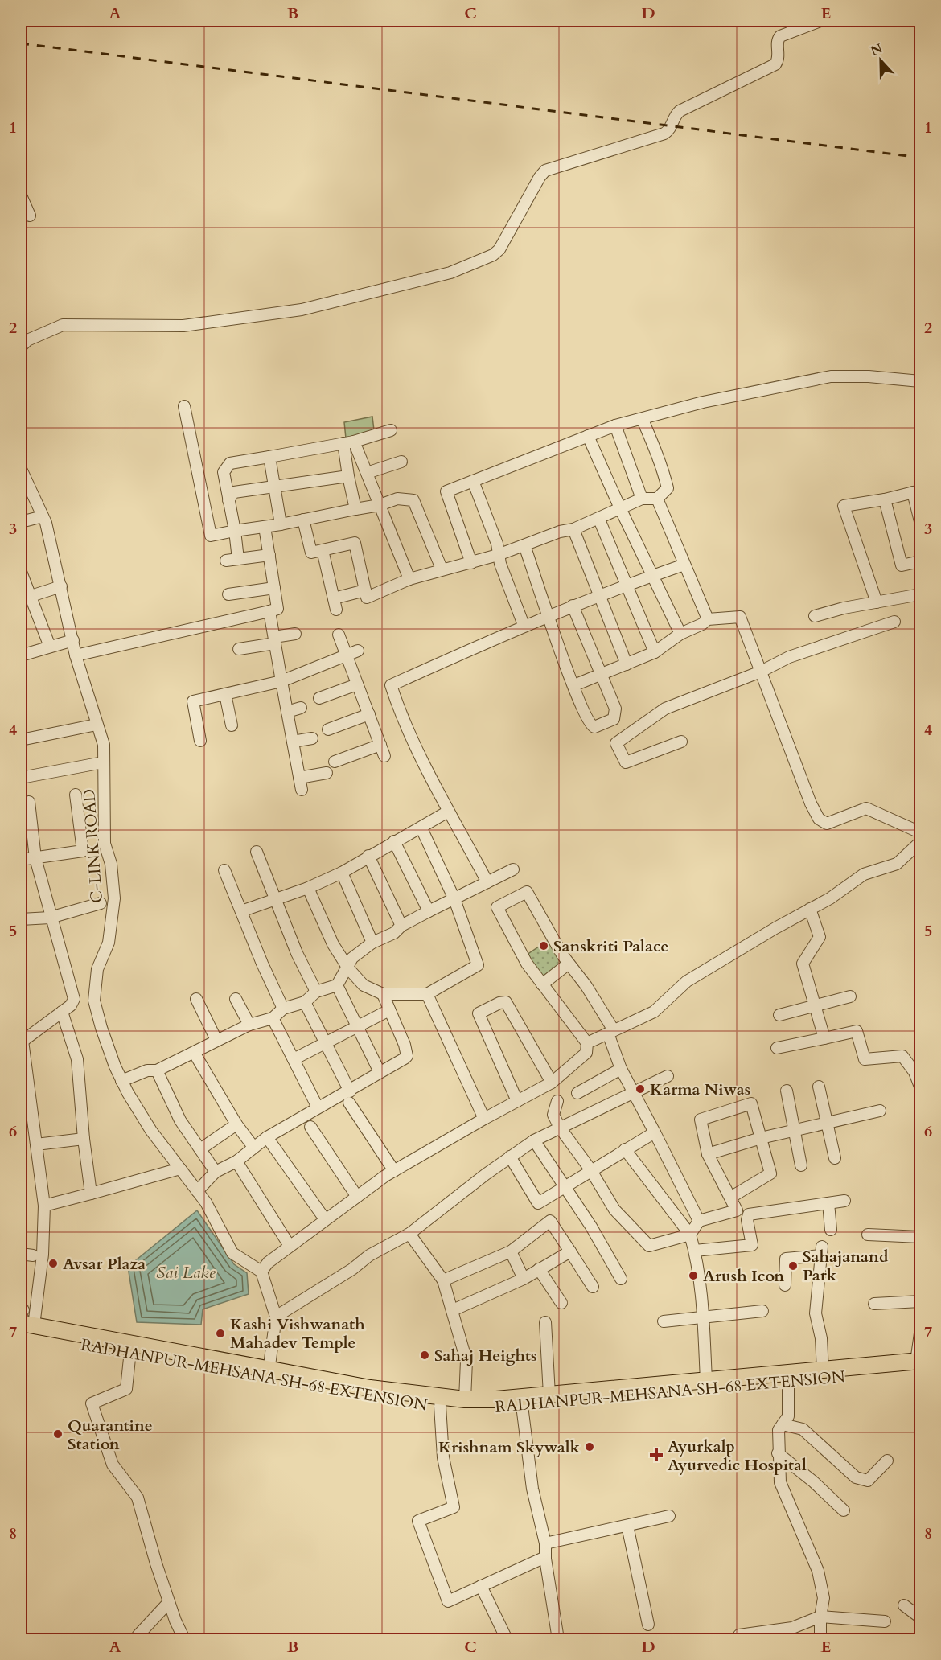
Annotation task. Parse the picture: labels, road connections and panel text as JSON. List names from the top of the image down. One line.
{"streets":{"highway":["RADHANPUR-MEHSANA SH-68 EXTENSION"],"street":["C-LINK ROAD"]},"water":["Sai Lake"],"places":{"other":["Sanskriti Palace","Karma Niwas","Avsar Plaza","Sahajanand Park","Arush Icon","Kashi Vishwanath Mahadev Temple","Sahaj Heights","Quarantine Station","Krishnam Skywalk"],"health":["Ayurkalp Ayurvedic Hospital"]},"north":"top","grid":{"columns":["A","B","C","D","E"],"rows":["1","2","3","4","5","6","7","8"]}}
